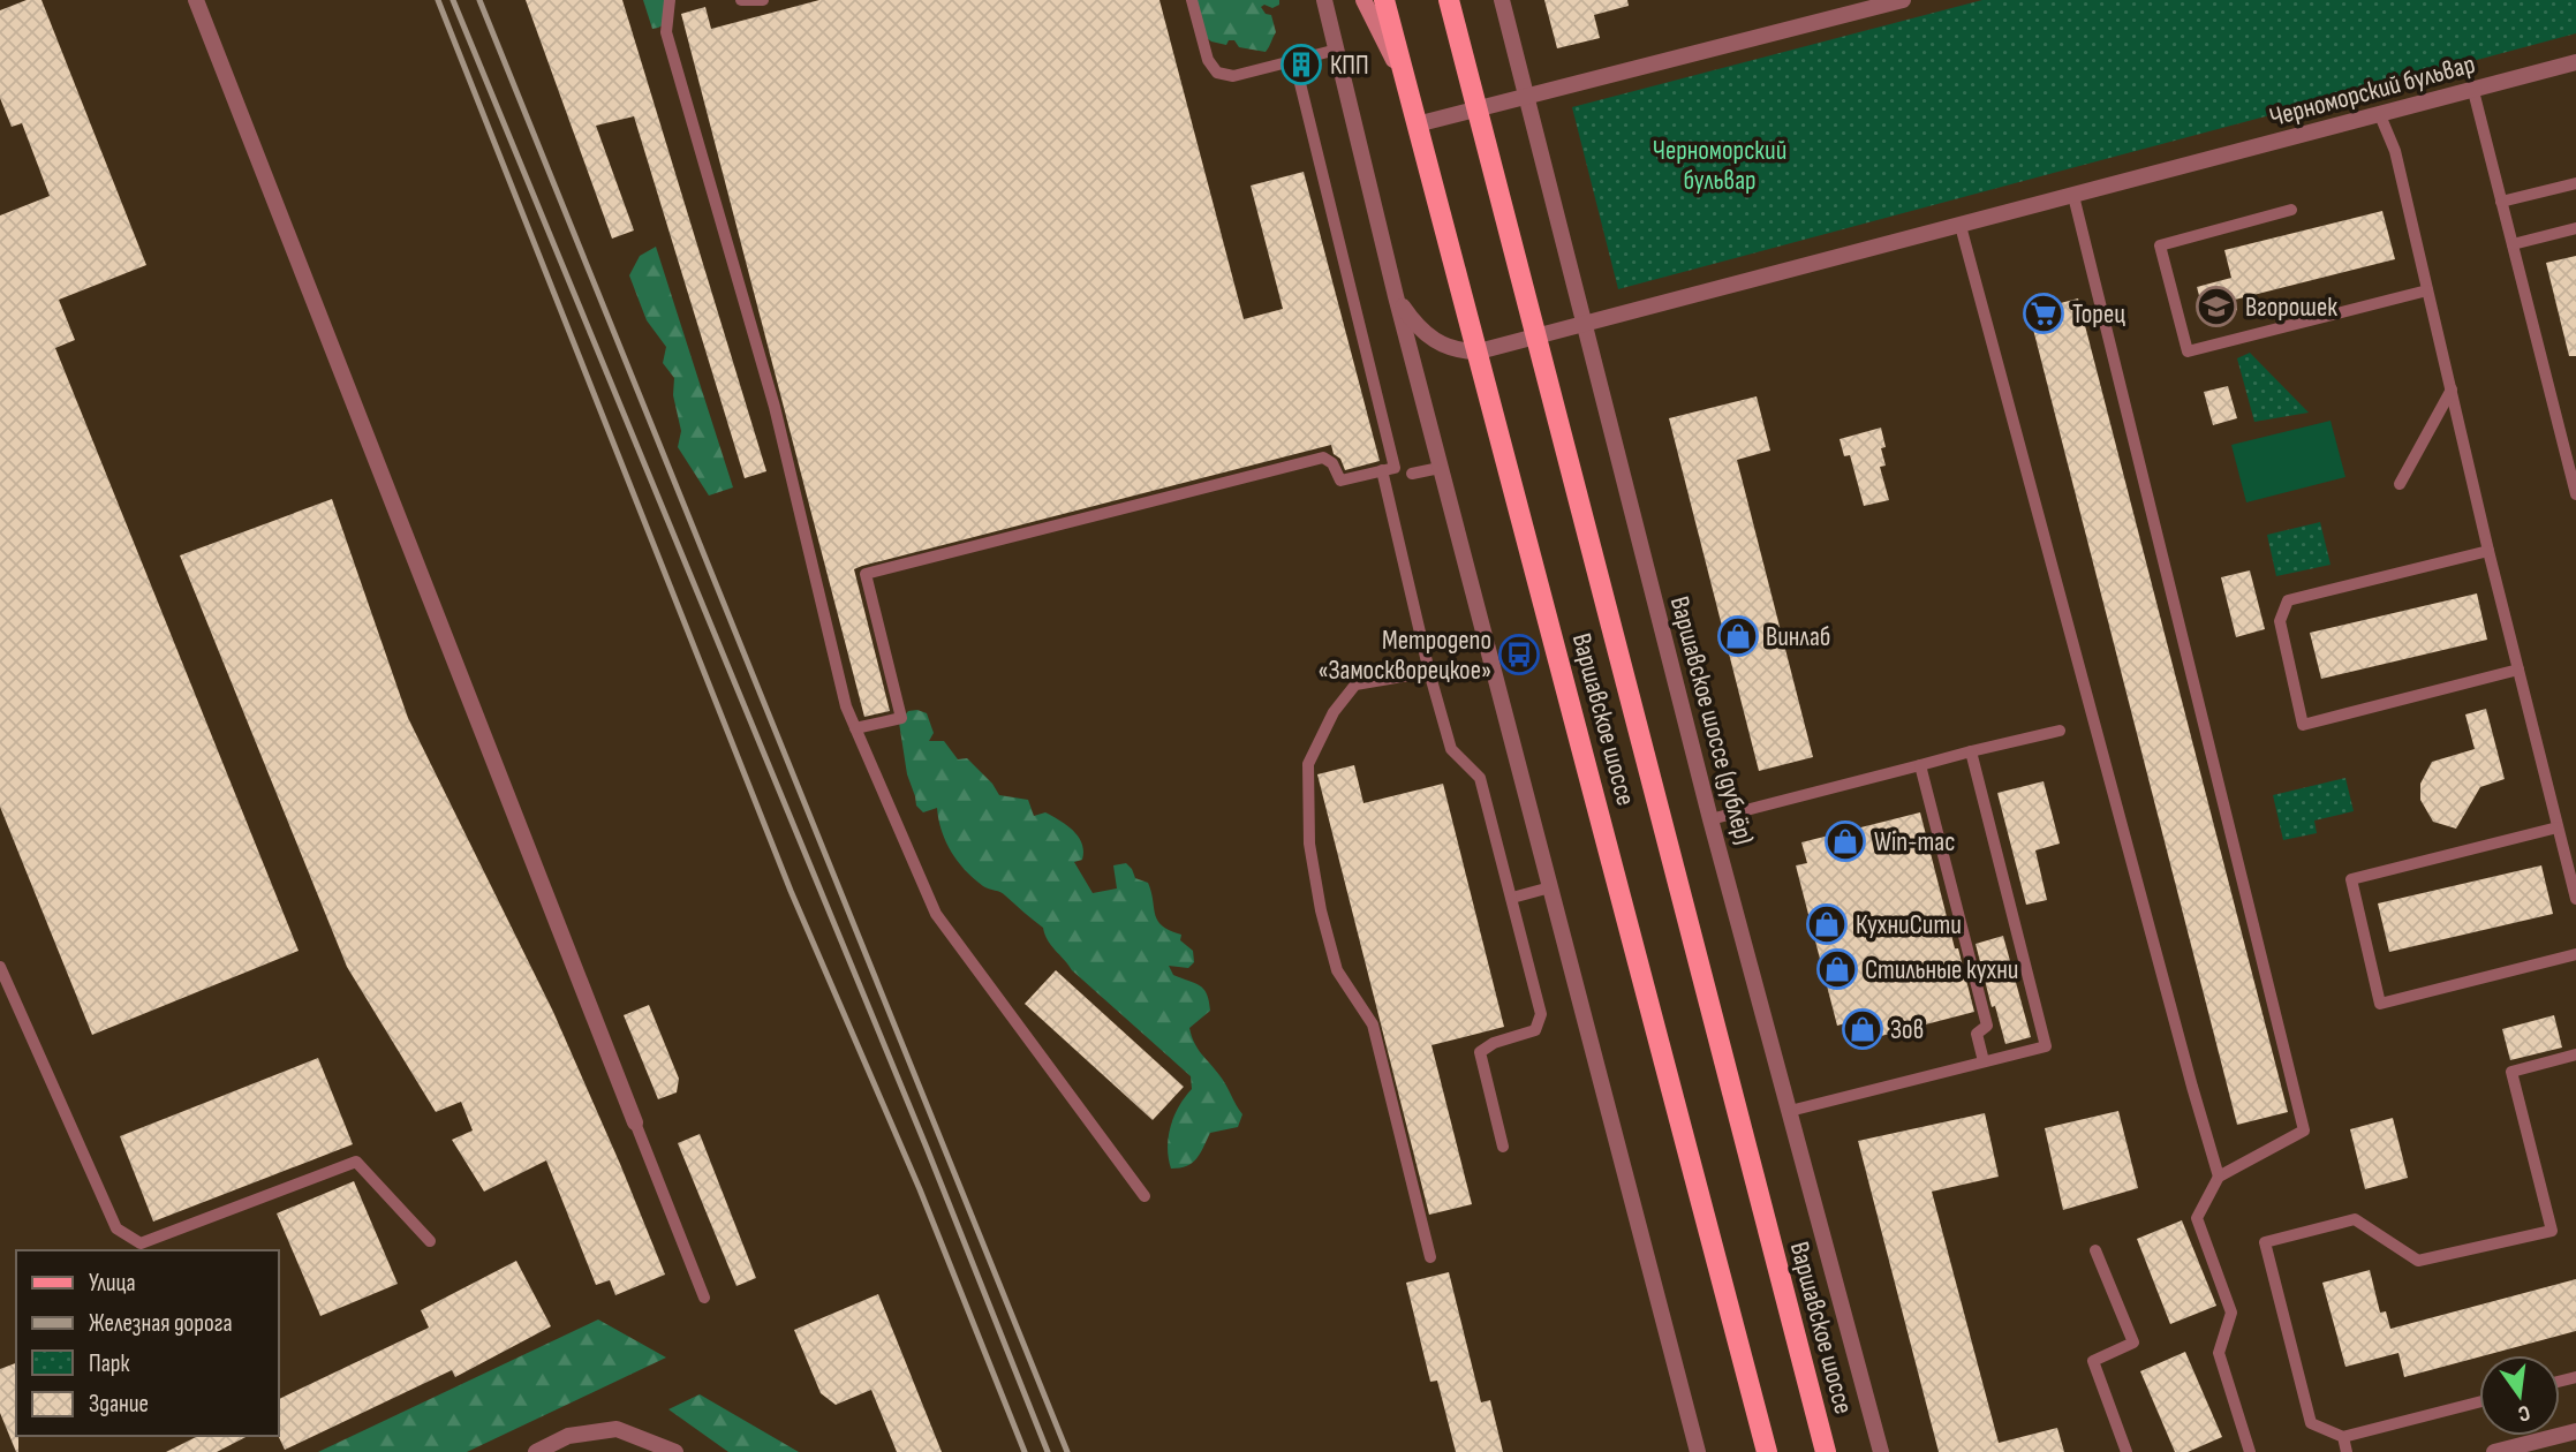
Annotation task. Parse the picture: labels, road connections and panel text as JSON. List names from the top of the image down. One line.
{"streets":{"main road":["Варшавское шоссе"],"street":["Черноморский бульвар","Варшавское шоссе (дублёр)"]},"crossings":[["Черноморский бульвар","Варшавское шоссе"],["Черноморский бульвар","Варшавское шоссе (дублёр)"]],"parks":["Черноморский бульвар"],"places":{"building":["КПП"],"school or university":["Вгорошек"],"supermarket":["Торец"],"shop":["Винлаб","Win-mac","КухниСити","Стильные кухни","Зов"],"bus stop":["Метродепо «Замоскворецкое»"]},"legend":["Улица","Железная дорога","Парк","Здание"],"north":"bottom"}
